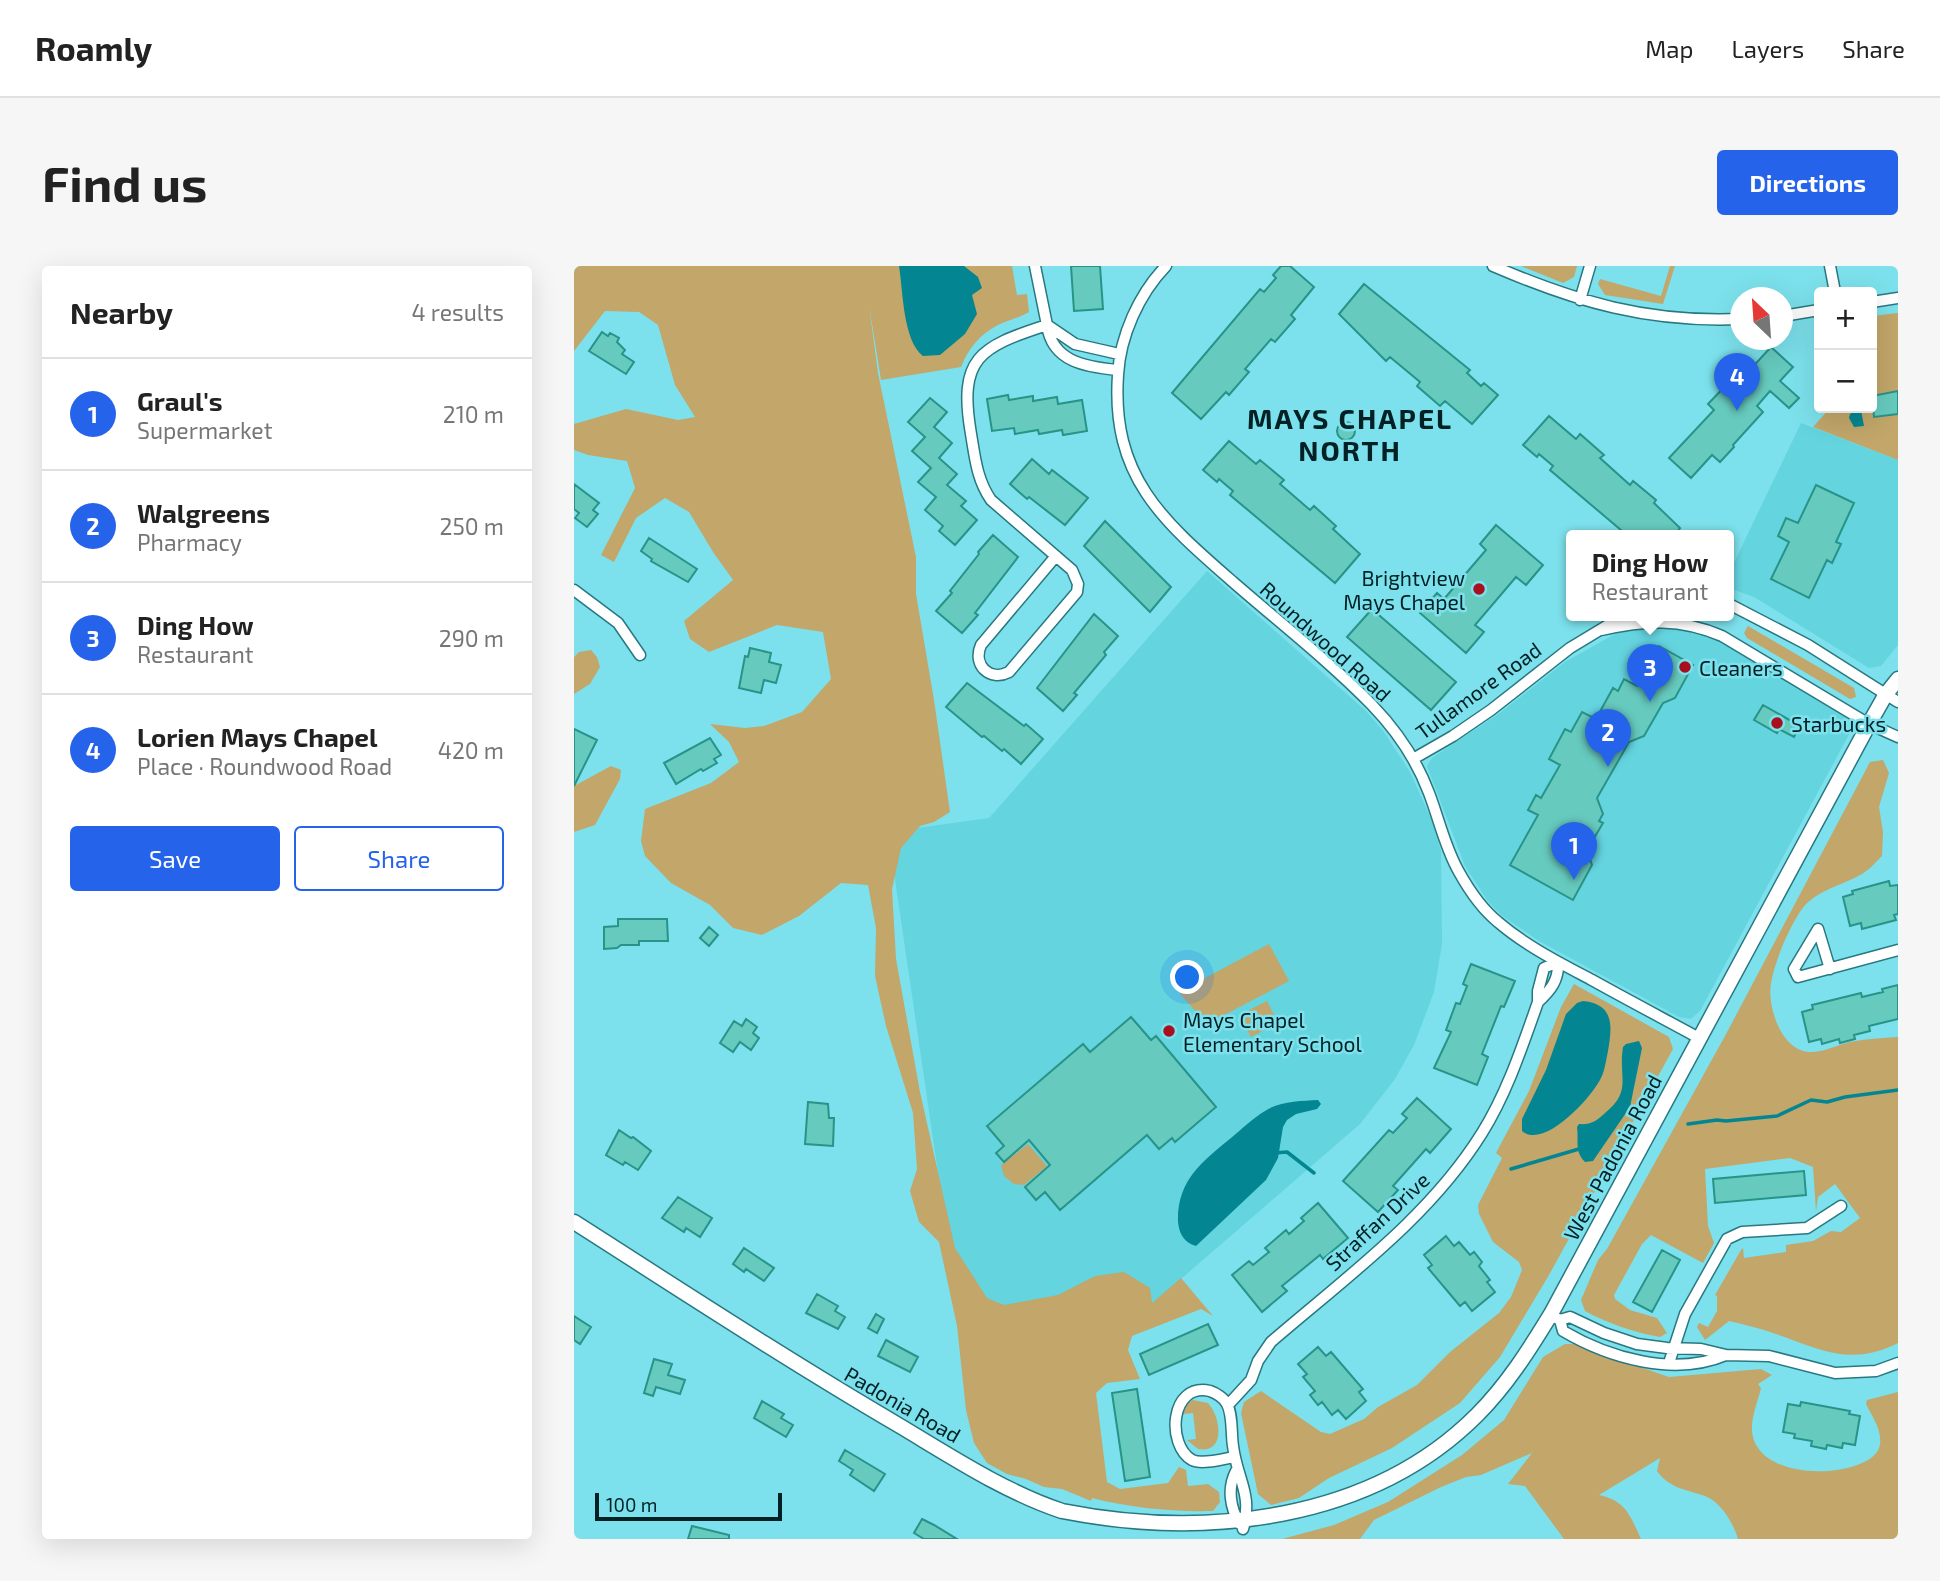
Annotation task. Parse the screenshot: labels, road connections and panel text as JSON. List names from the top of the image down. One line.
{"streets":{"main road":["West Padonia Road","Padonia Road"],"street":["Roundwood Road","Tullamore Road","Straffan Drive"]},"crossings":[["Roundwood Road","Tullamore Road"],["Roundwood Road","West Padonia Road"],["Roundwood Road","Straffan Drive"],["Tullamore Road","West Padonia Road"],["West Padonia Road","Padonia Road"]],"districts":["MAYS CHAPEL NORTH"],"places":["Brightview Mays Chapel","Cleaners","Starbucks","Mays Chapel Elementary School"],"scale_bar":"100 m","north":"top left","page":{"header":"Roamly","nav":["Map","Layers","Share"],"buttons":["Directions",["Save","Share"]],"title":"Find us","heading":["Nearby","4 results"],"map_buttons":["+","−"],"pins":["4","3","2","1"],"list":[{"mark":"1","name":"Graul's","note":"Supermarket","value":"210 m"},{"mark":"2","name":"Walgreens","note":"Pharmacy","value":"250 m"},{"mark":"3","name":"Ding How","note":"Restaurant","value":"290 m"},{"mark":"4","name":"Lorien Mays Chapel","note":"Place · Roundwood Road","value":"420 m"}],"popup":["Ding How","Restaurant"],"scale":"100 m"}}
